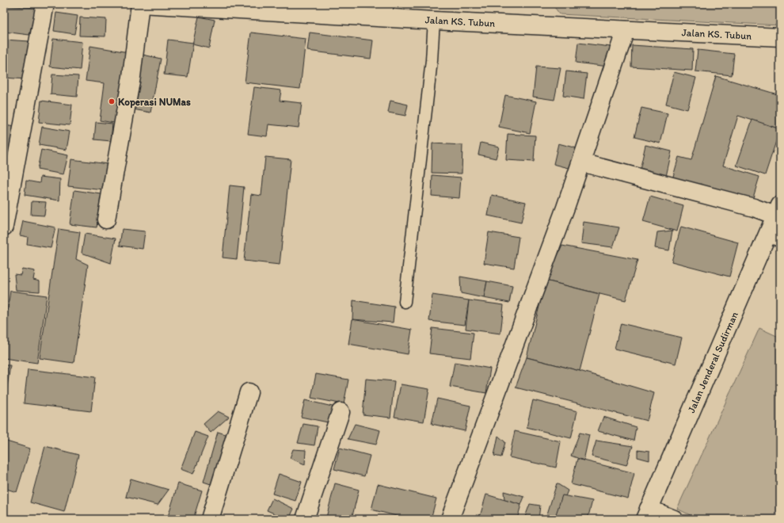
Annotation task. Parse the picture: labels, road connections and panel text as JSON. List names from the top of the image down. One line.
{"streets":{"street":["Jalan KS. Tubun","Jalan Jenderal Sudirman"]},"places":["Koperasi NUMas"]}
